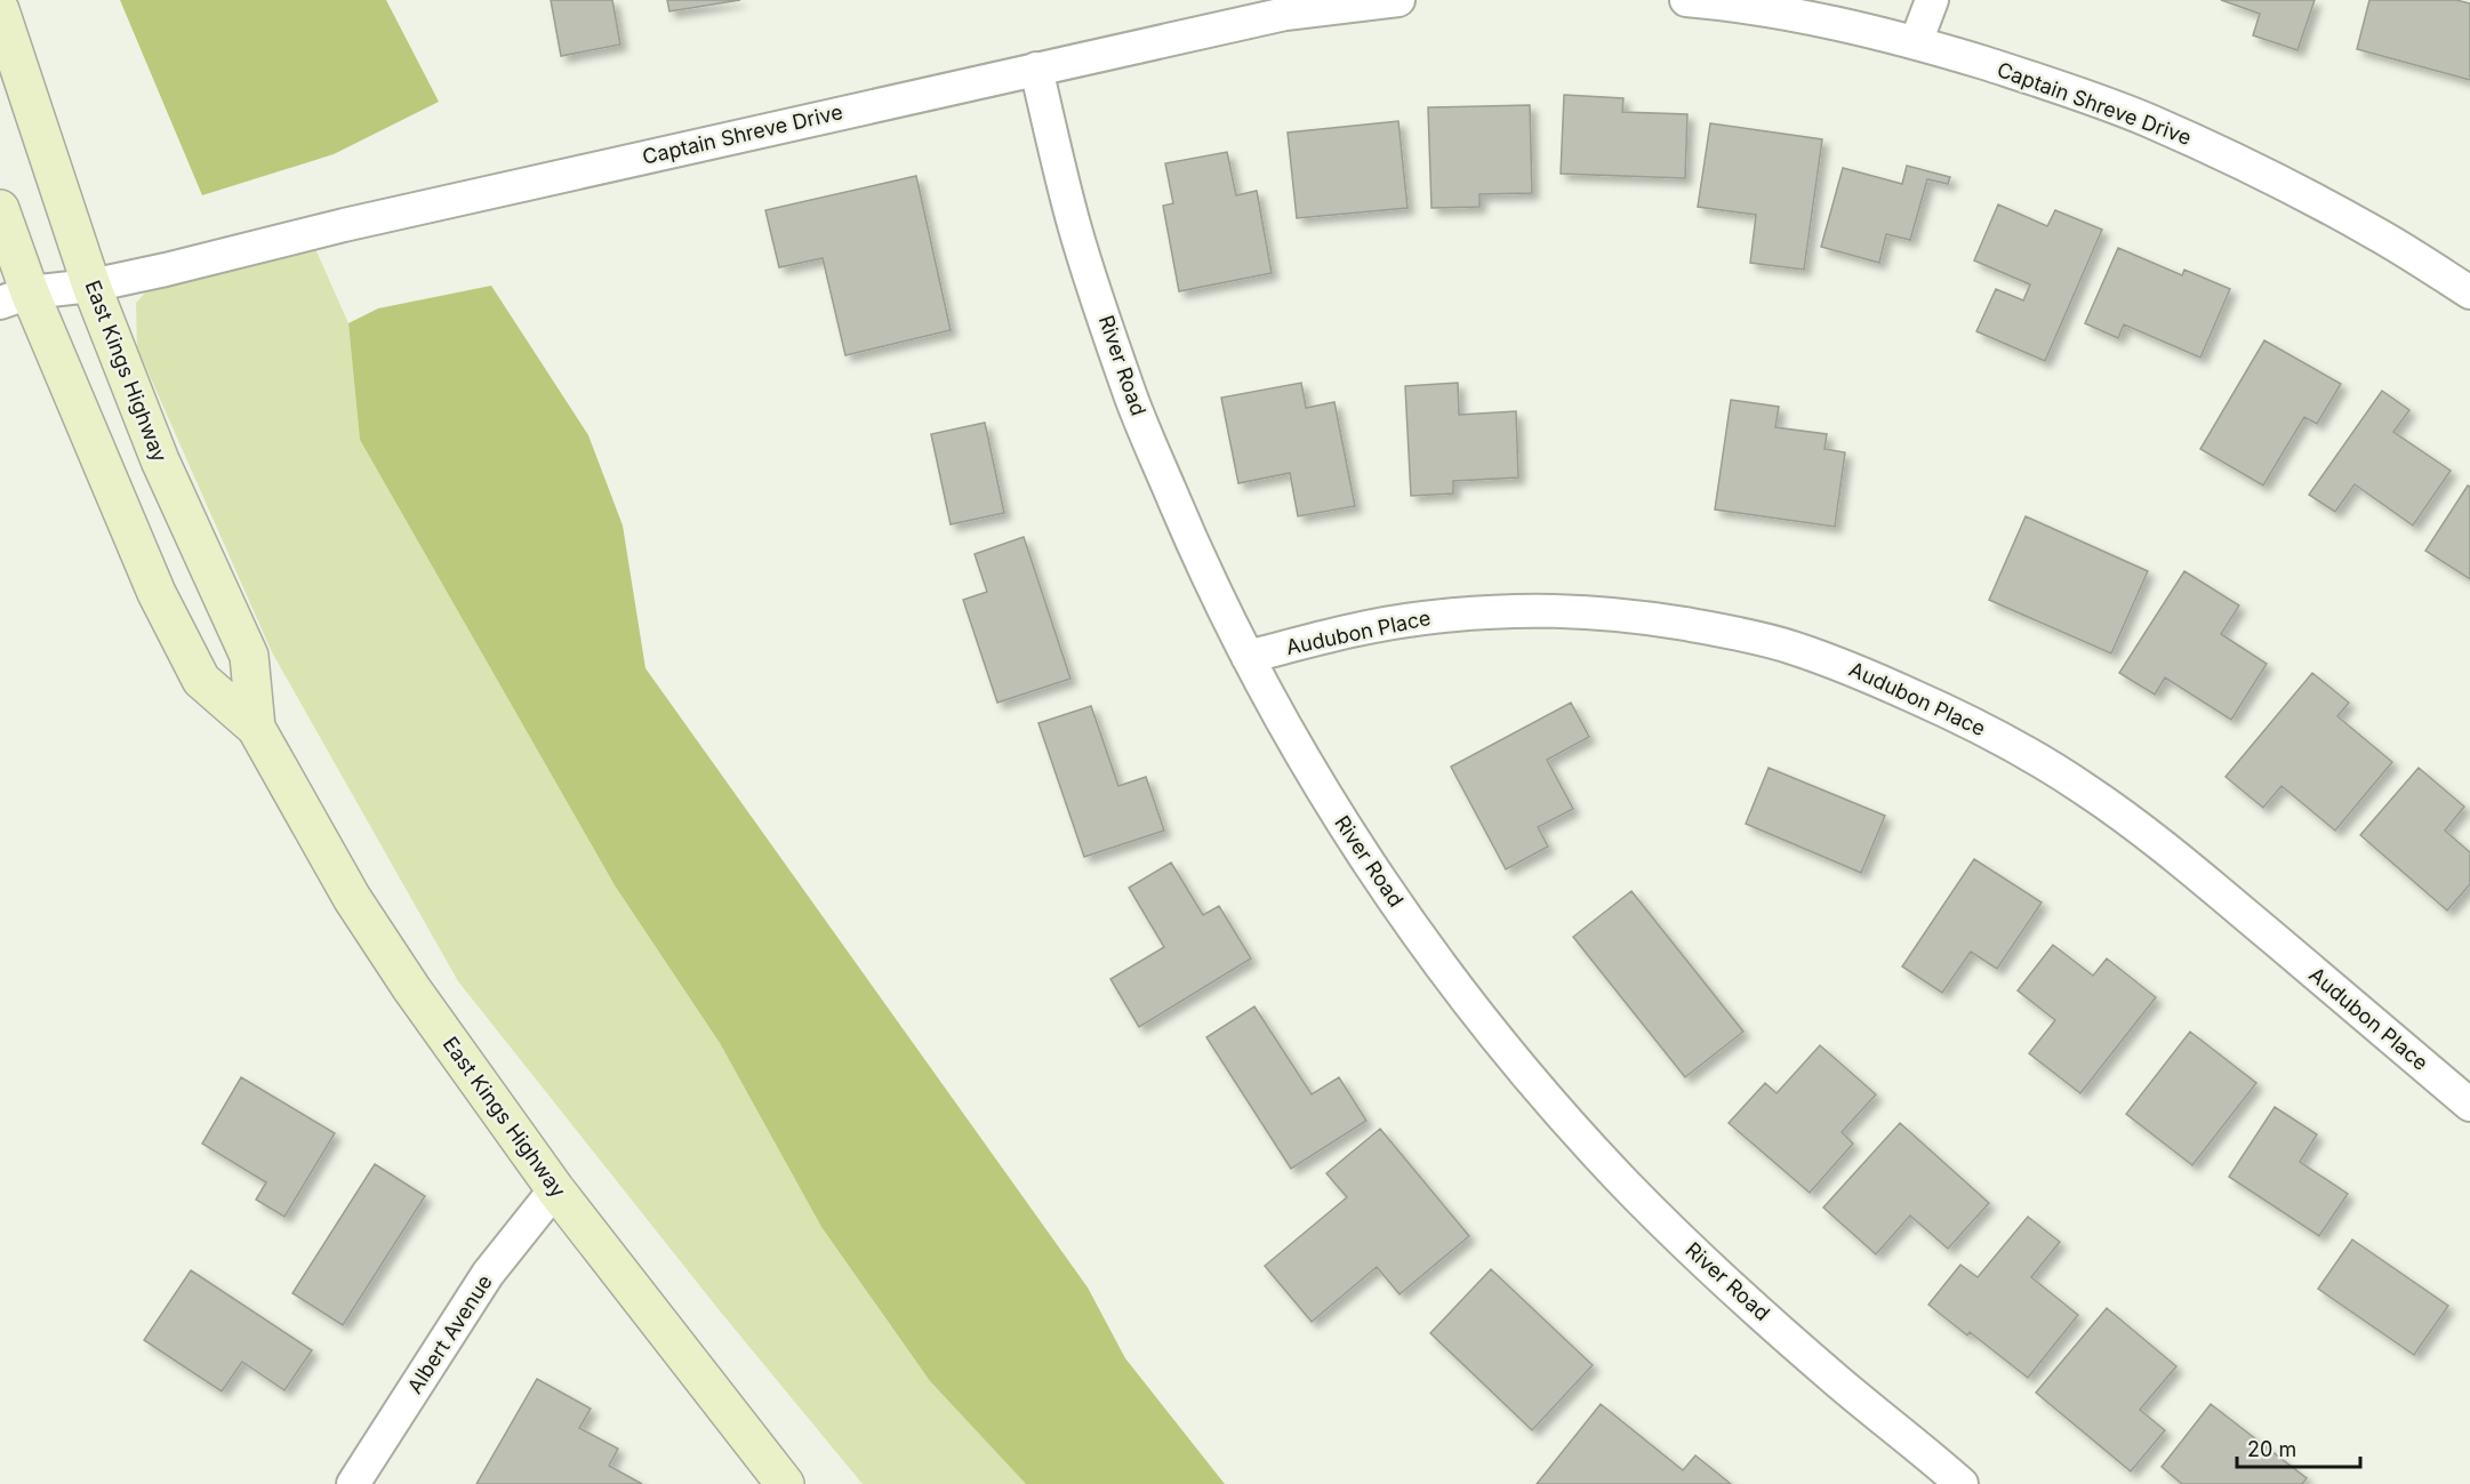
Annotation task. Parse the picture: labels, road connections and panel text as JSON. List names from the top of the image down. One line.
{"streets":{"main road":["East Kings Highway"],"street":["Captain Shreve Drive","River Road","Audubon Place","Albert Avenue"]},"crossings":[["Captain Shreve Drive","River Road"],["Captain Shreve Drive","East Kings Highway"],["River Road","Audubon Place"],["East Kings Highway","Albert Avenue"]],"scale_bar":"20 m"}
